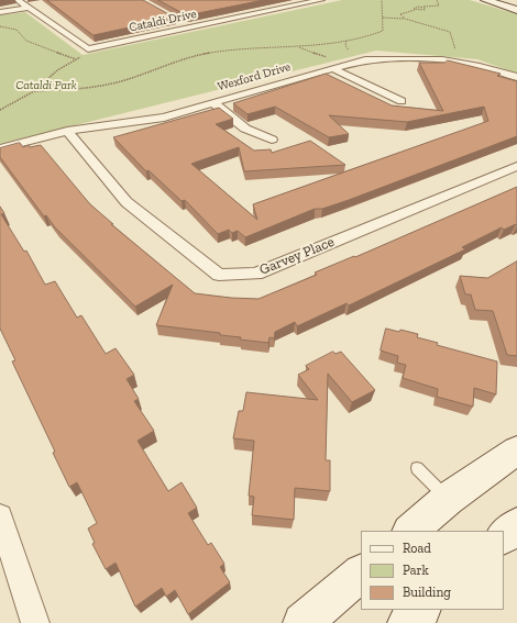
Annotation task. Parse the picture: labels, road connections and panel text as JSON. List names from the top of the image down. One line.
{"streets":{"street":["Cataldi Drive","Wexford Drive","Garvey Place"]},"crossings":[["Wexford Drive","Garvey Place"]],"parks":["Cataldi Park"],"legend":["Road","Park","Building"]}
